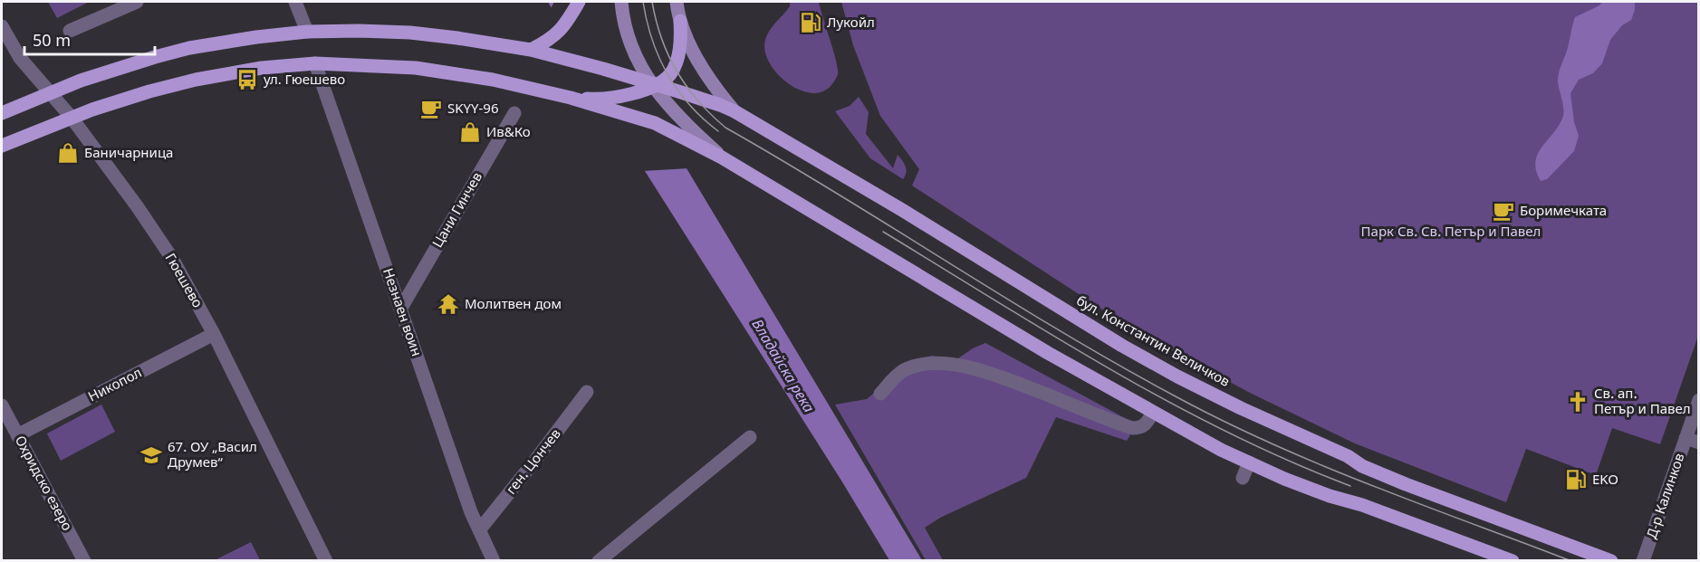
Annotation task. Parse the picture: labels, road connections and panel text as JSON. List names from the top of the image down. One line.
{"streets":{"main road":["бул. Константин Величков"],"street":["Цани Гинчев","Гюешево","Незнаен воин","Никопол","ген. Цончев","Охридско езеро","Д-р Калинков"]},"crossings":[["Цани Гинчев","Незнаен воин"],["Гюешево","бул. Константин Величков"],["Гюешево","Никопол"],["Незнаен воин","ген. Цончев"],["Никопол","Охридско езеро"]],"water":["Владайска река"],"parks":["Парк Св. Св. Петър и Павел"],"places":{"fuel station":["Лукойл","EKO"],"bus stop":["ул. Гюешево"],"cafe":["SKYY-96","Боримечката"],"shop":["Ив&Ко","Баничарница"],"temple":["Молитвен дом"],"church":["Св. ап. Петър и Павел"],"school or university":["67. ОУ „Васил Друмев“"]},"scale_bar":"50 m"}
